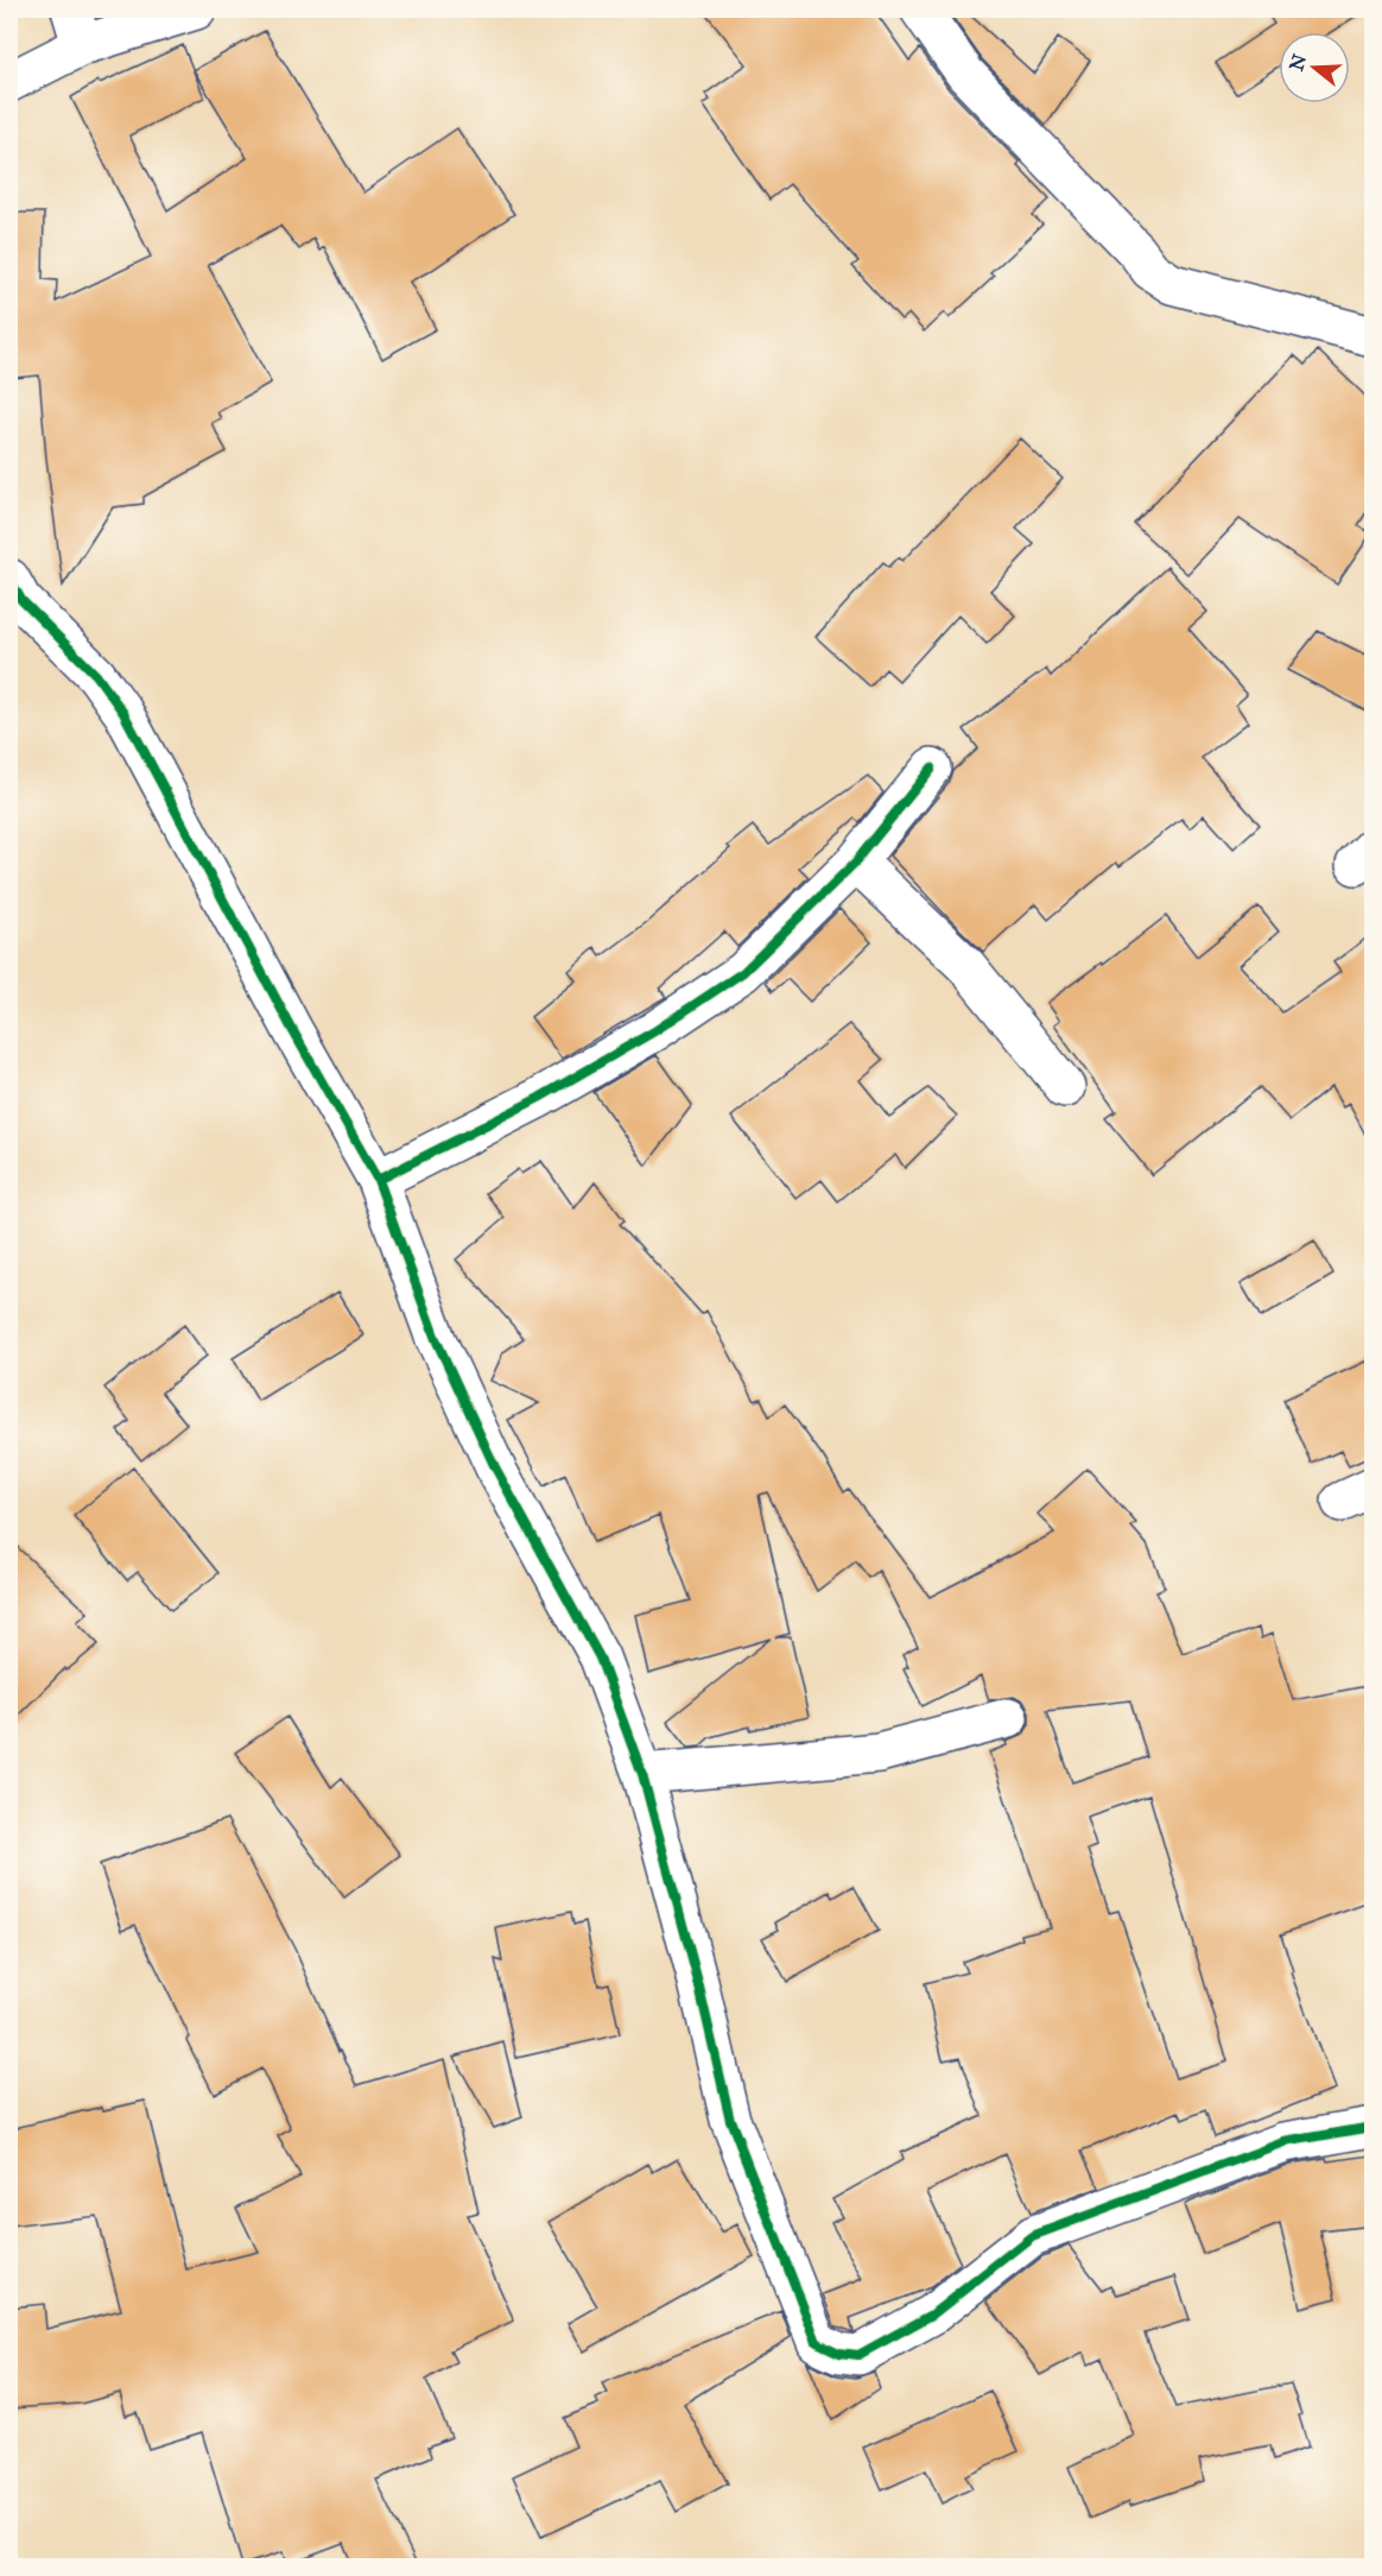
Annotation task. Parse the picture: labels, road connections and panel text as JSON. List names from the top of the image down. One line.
{"north":"left"}
